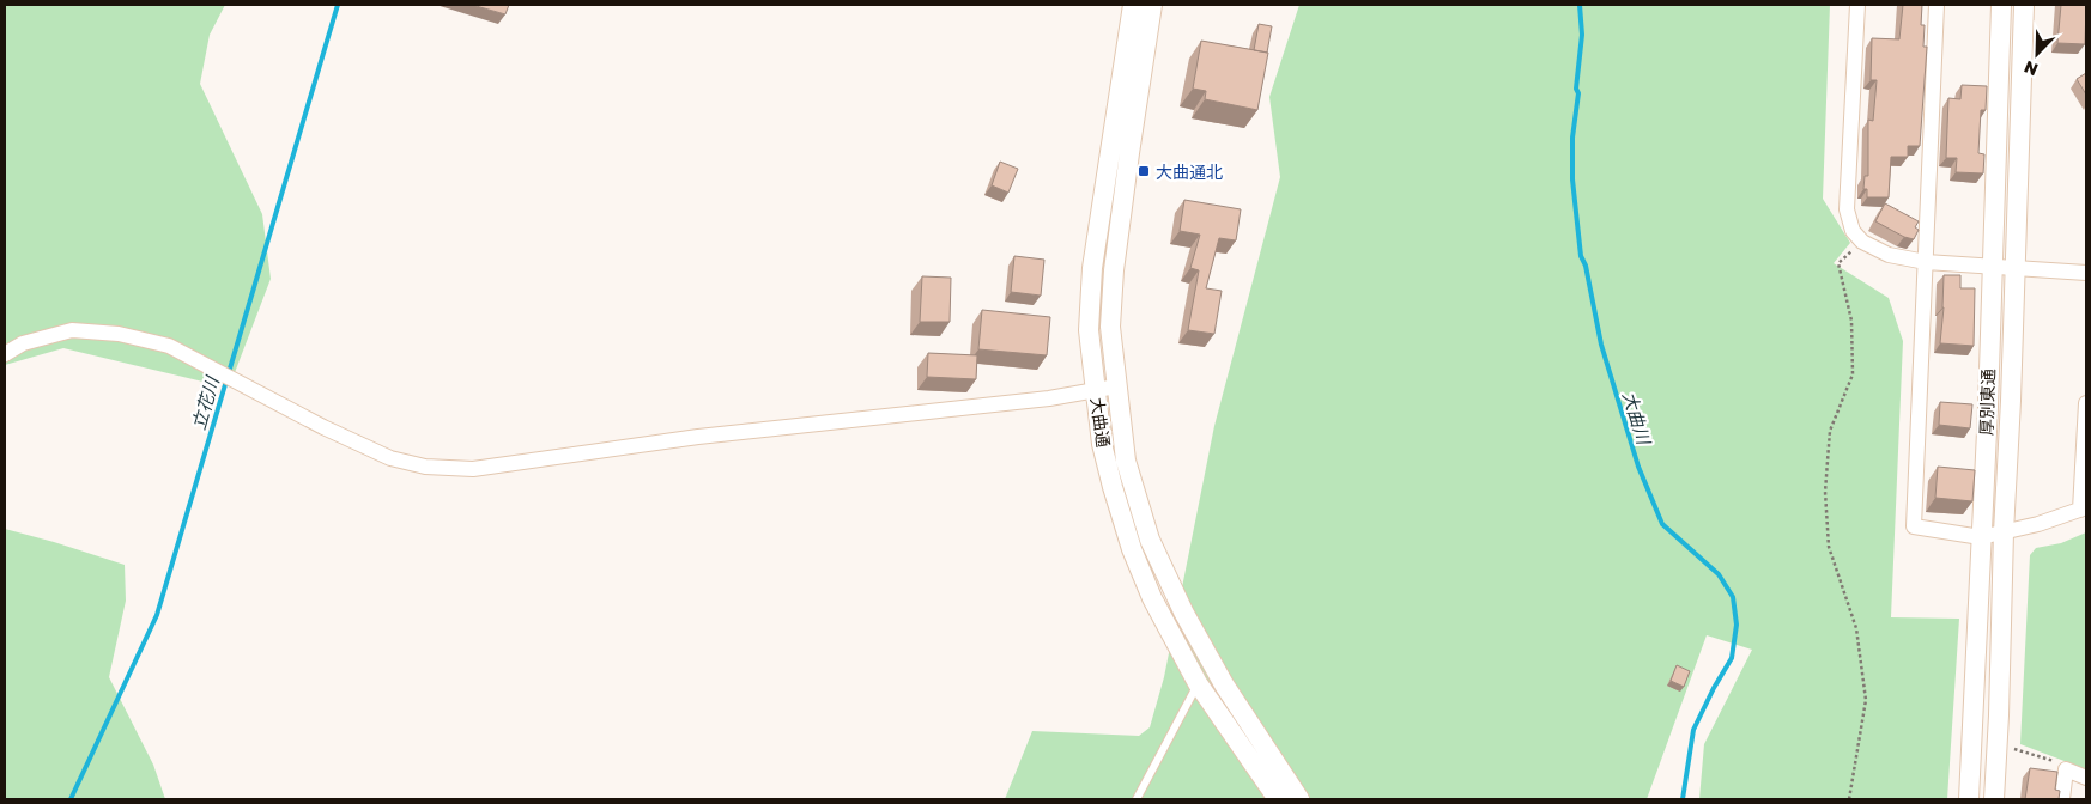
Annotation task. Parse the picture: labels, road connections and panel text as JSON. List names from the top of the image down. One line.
{"streets":{"street":["厚別東通","大曲通"]},"water":["立花川","大曲川"],"places":{"transit":["大曲通北"]},"north":"bottom left"}
